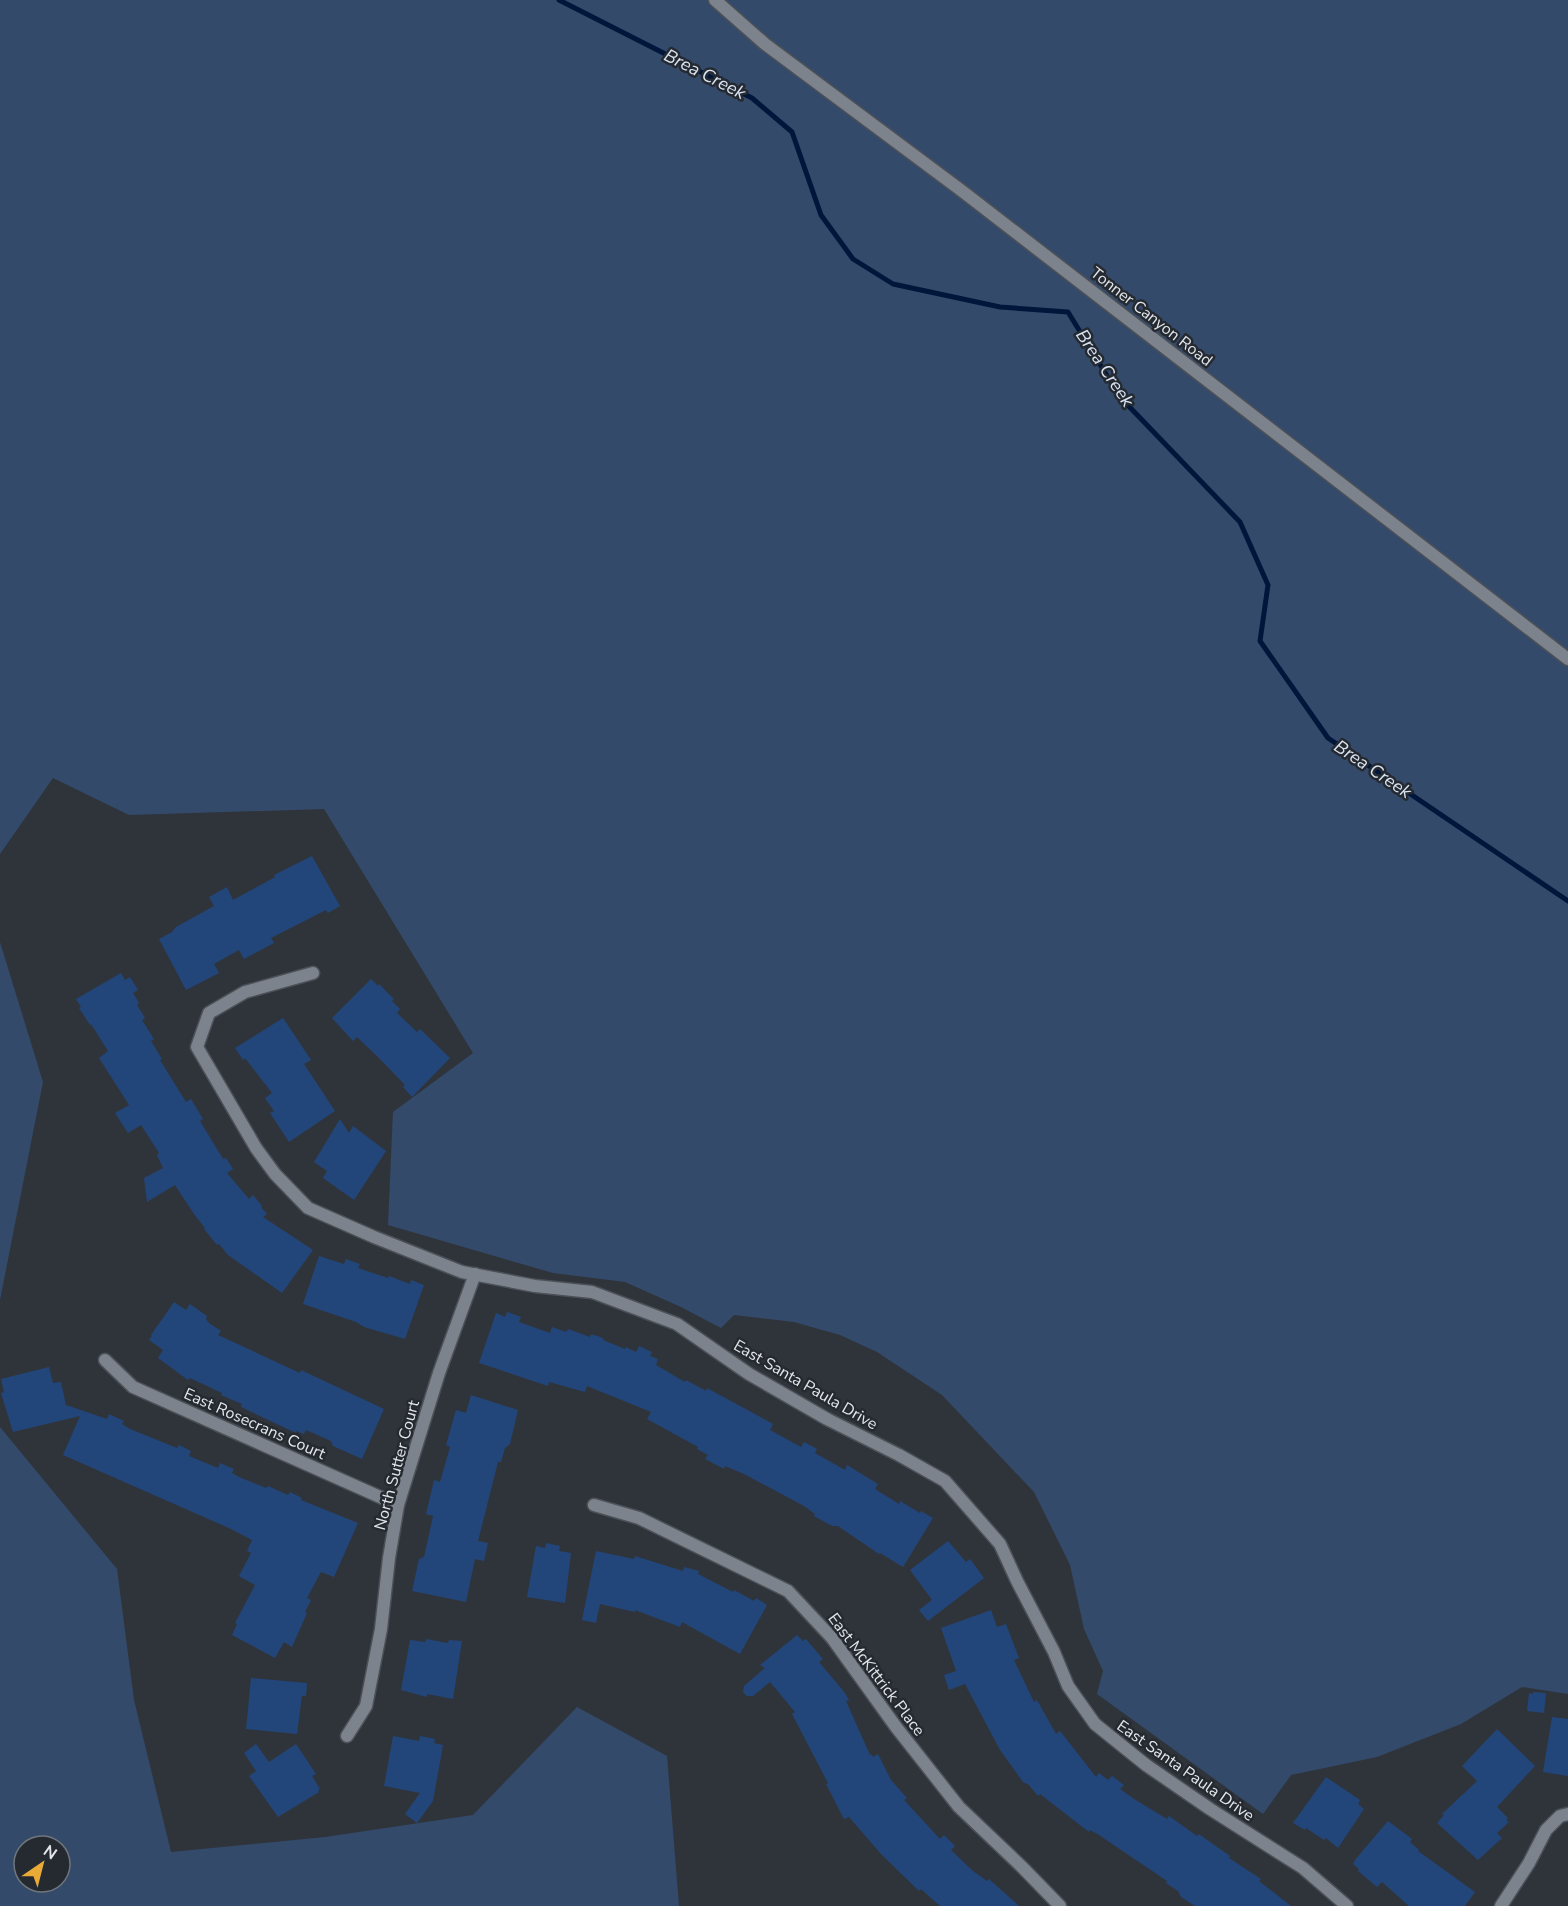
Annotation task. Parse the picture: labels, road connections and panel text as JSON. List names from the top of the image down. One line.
{"streets":{"street":["Tonner Canyon Road","East Santa Paula Drive","East Rosecrans Court","North Sutter Court","East McKittrick Place"]},"crossings":[["East Santa Paula Drive","North Sutter Court"],["East Rosecrans Court","North Sutter Court"]],"water":["Brea Creek"],"north":"top right"}
